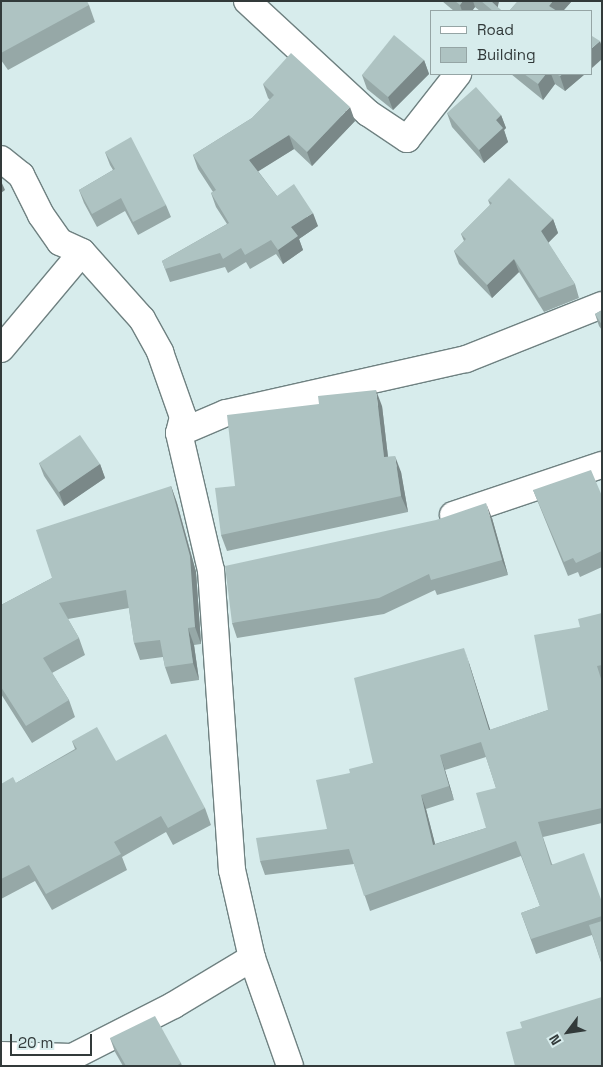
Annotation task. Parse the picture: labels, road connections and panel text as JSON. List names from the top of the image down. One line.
{"legend":["Road","Building"],"scale_bar":"20 m","north":"bottom left"}
